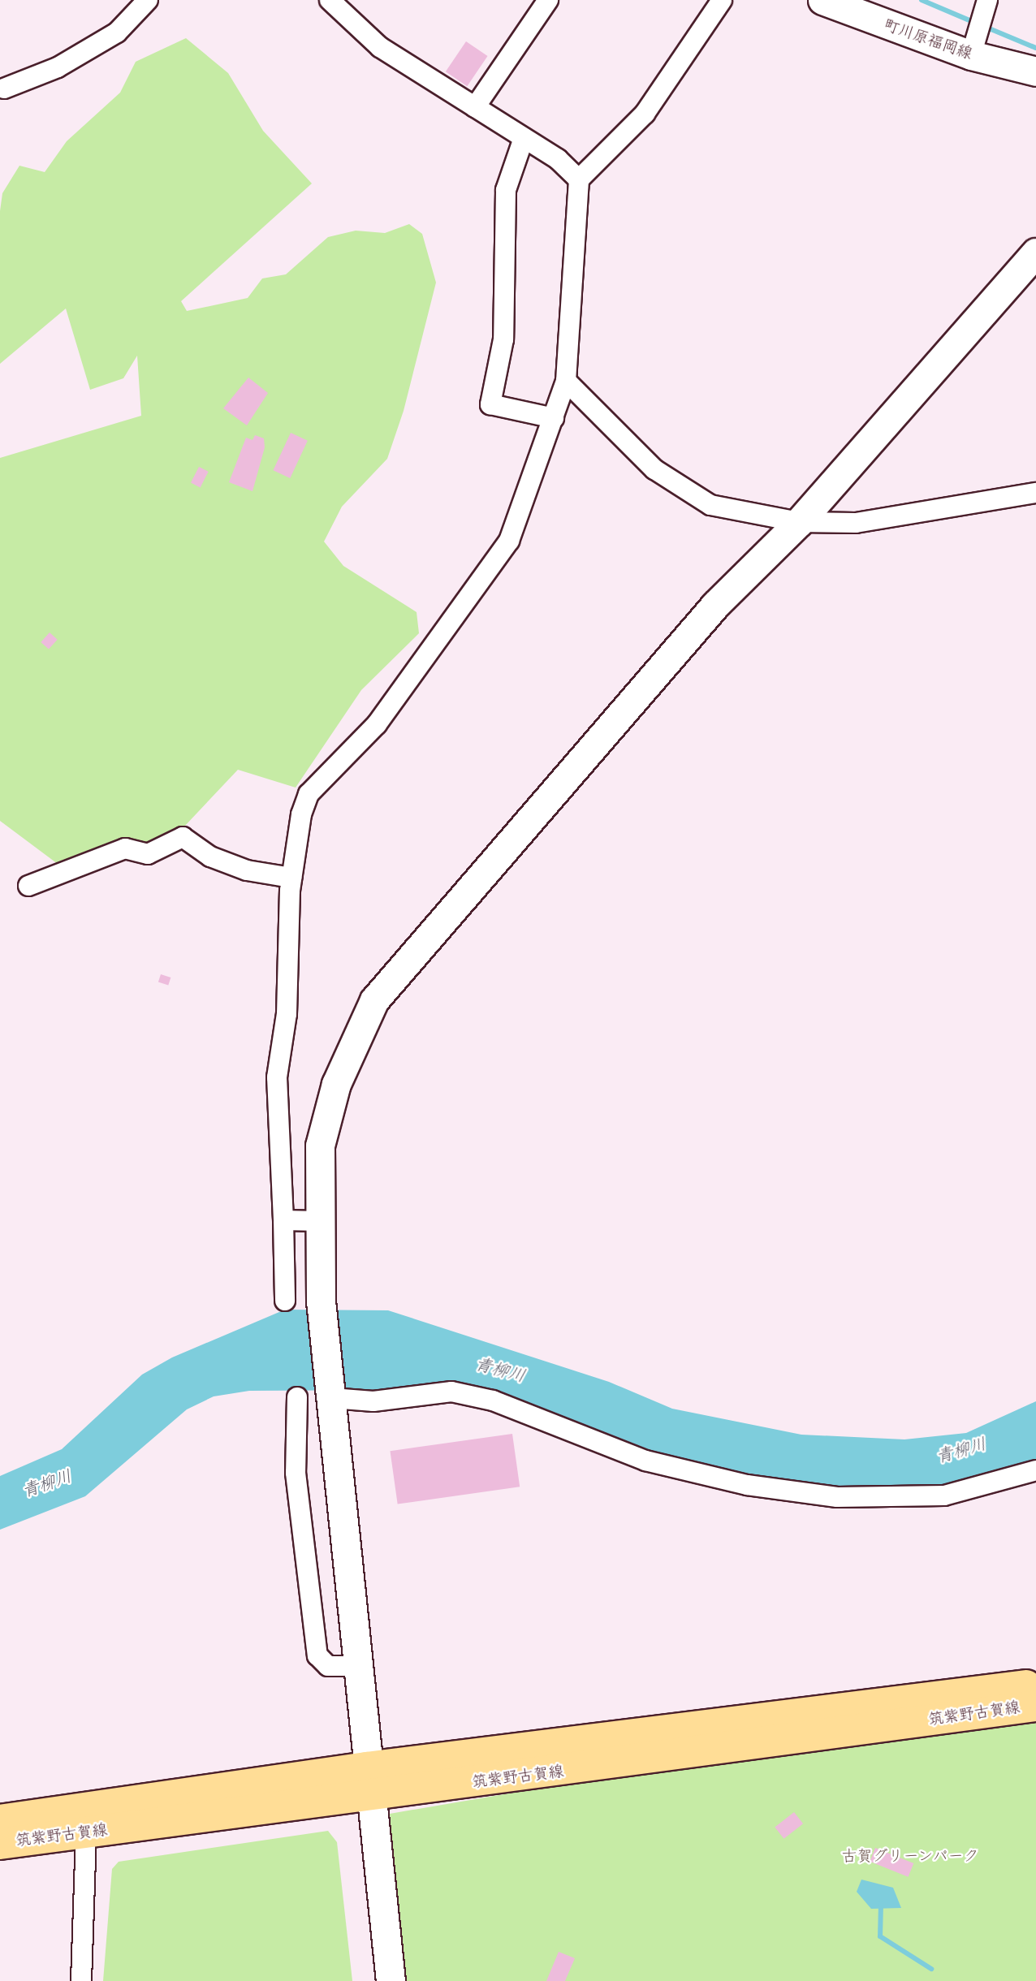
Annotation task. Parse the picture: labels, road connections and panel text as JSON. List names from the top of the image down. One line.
{"streets":{"main road":["筑紫野古賀線"],"street":["町川原福岡線"]},"water":["青柳川"],"parks":["古賀グリーンパーク"]}
